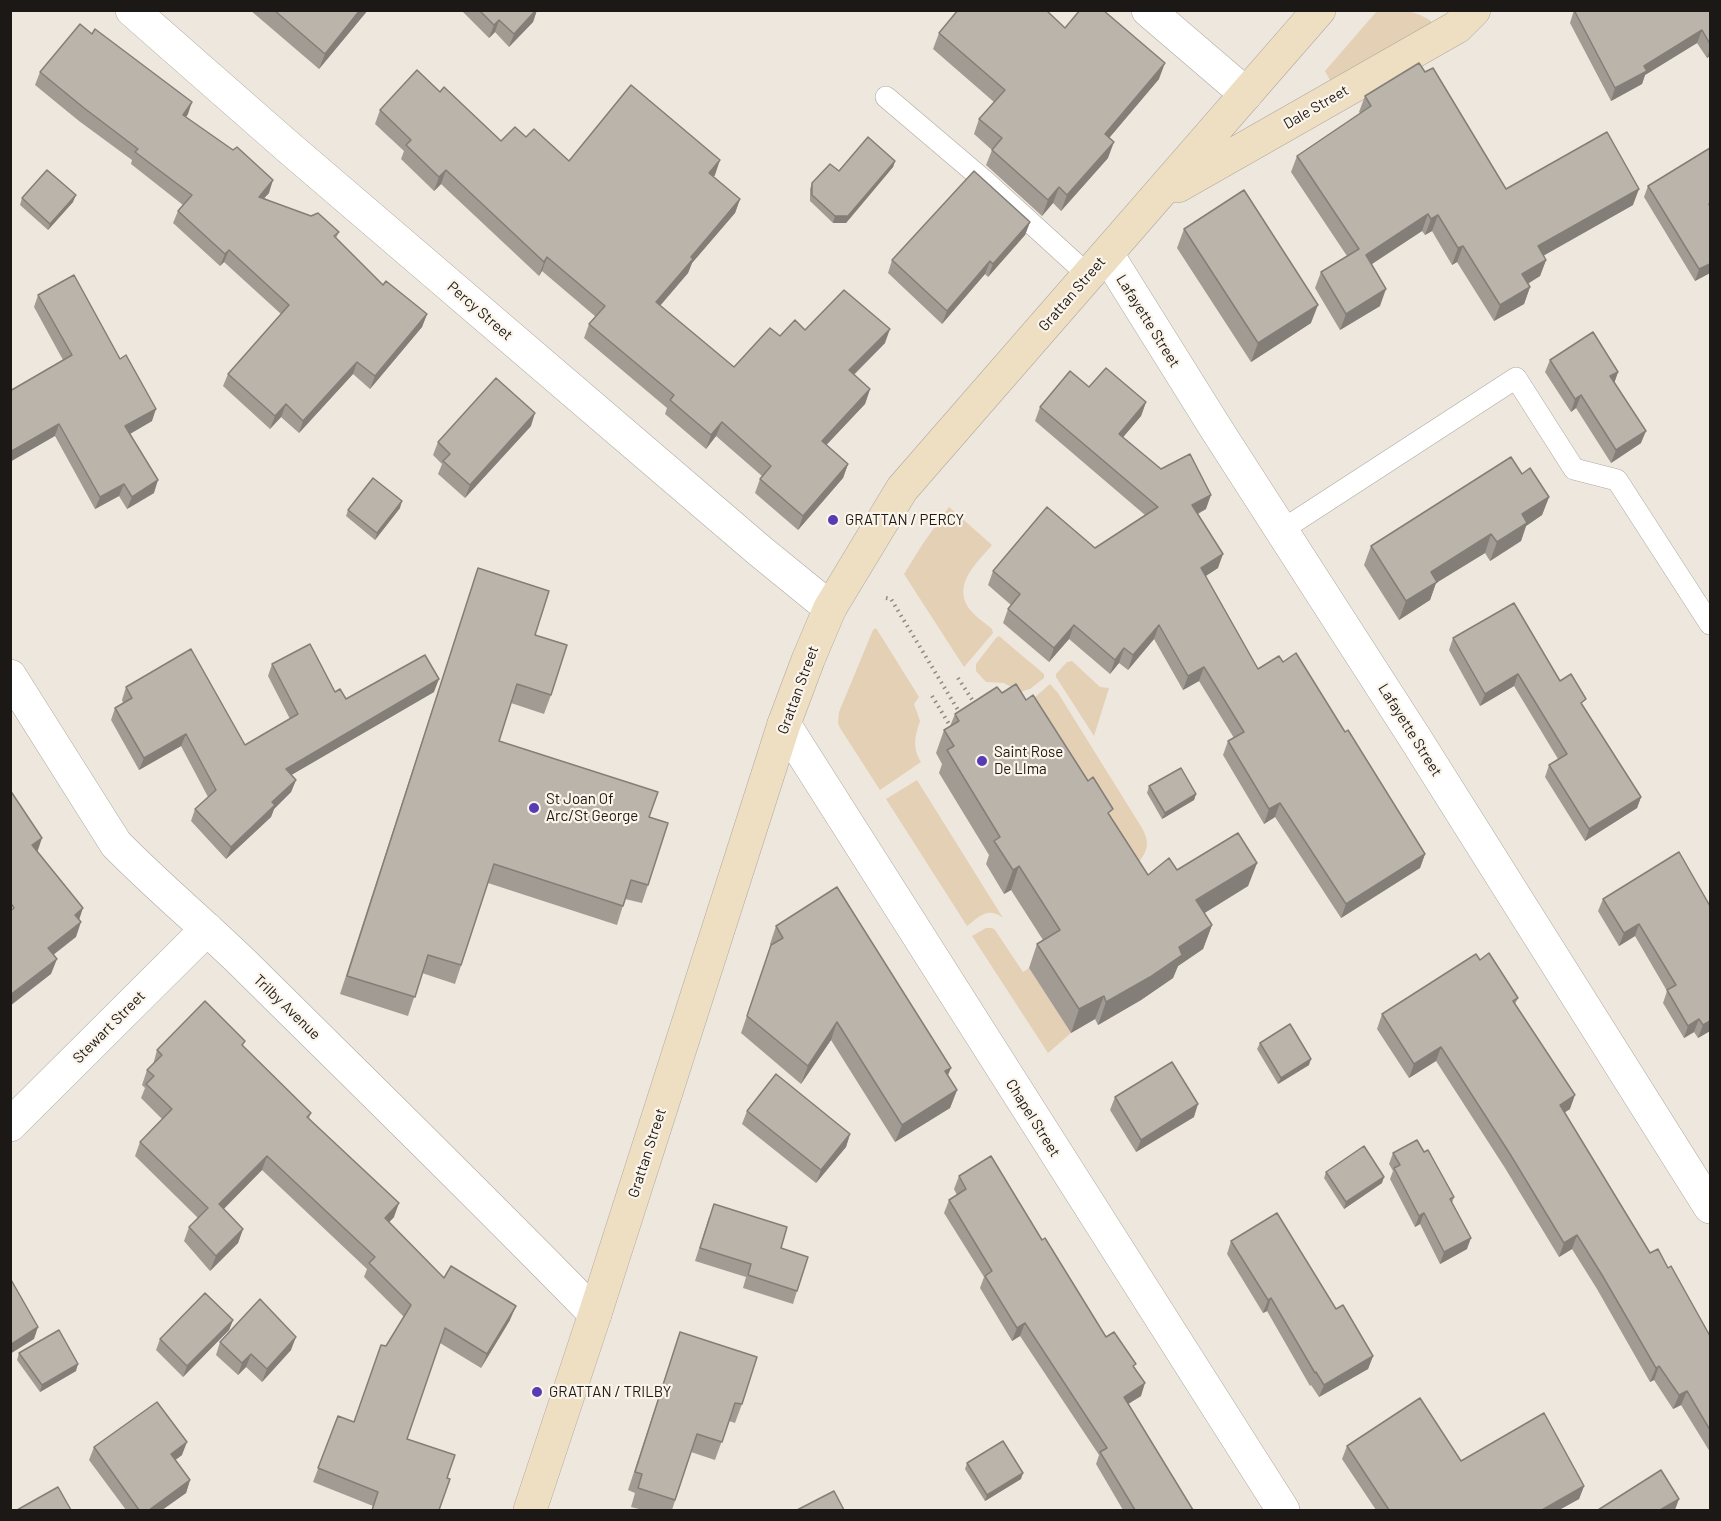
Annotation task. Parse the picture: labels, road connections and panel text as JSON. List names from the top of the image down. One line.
{"streets":{"main road":["Dale Street","Grattan Street"],"street":["Percy Street","Lafayette Street","Trilby Avenue","Stewart Street","Chapel Street"]},"crossings":[["Dale Street","Grattan Street"],["Grattan Street","Percy Street"],["Grattan Street","Lafayette Street"],["Grattan Street","Trilby Avenue"],["Grattan Street","Chapel Street"],["Trilby Avenue","Stewart Street"]],"places":["GRATTAN / PERCY","Saint Rose De LIma","St Joan Of Arc/St George","GRATTAN / TRILBY"]}
